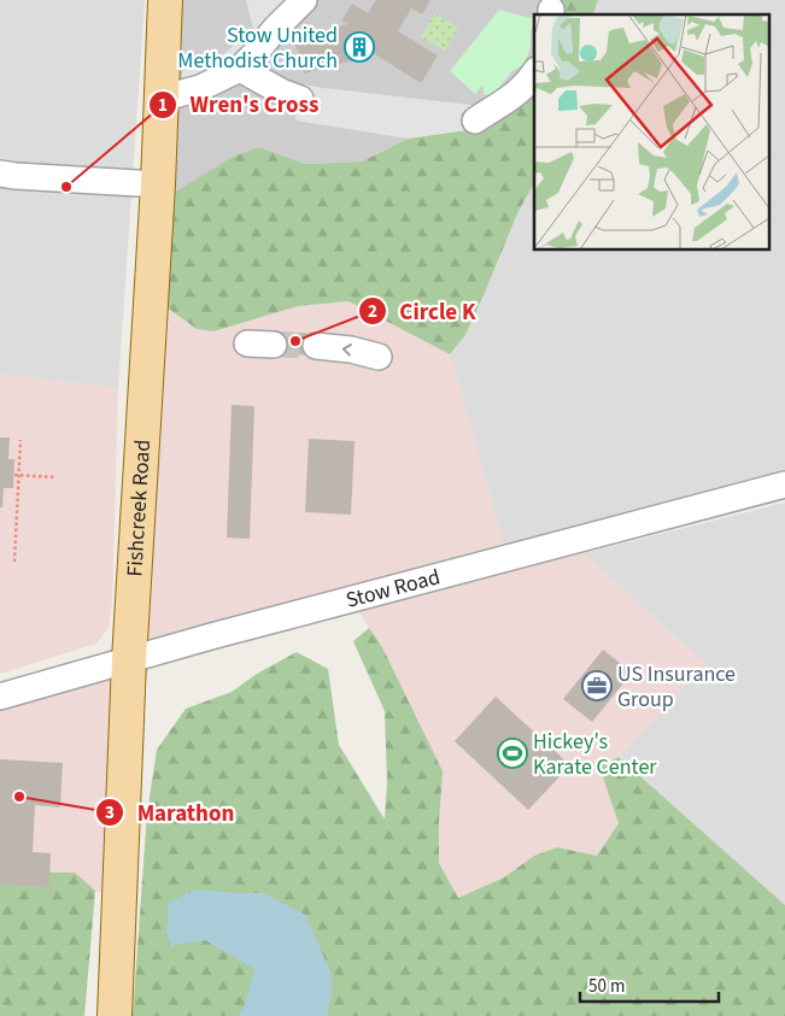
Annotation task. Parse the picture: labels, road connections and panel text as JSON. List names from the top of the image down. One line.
{"streets":{"main road":["Fishcreek Road"],"street":["Stow Road"]},"crossings":[["Fishcreek Road","Stow Road"]],"places":{"building":["Stow United Methodist Church"],"other":["Wren's Cross","Circle K","Marathon"],"office":["US Insurance Group"],"sports":["Hickey's Karate Center"]},"scale_bar":"50 m"}
